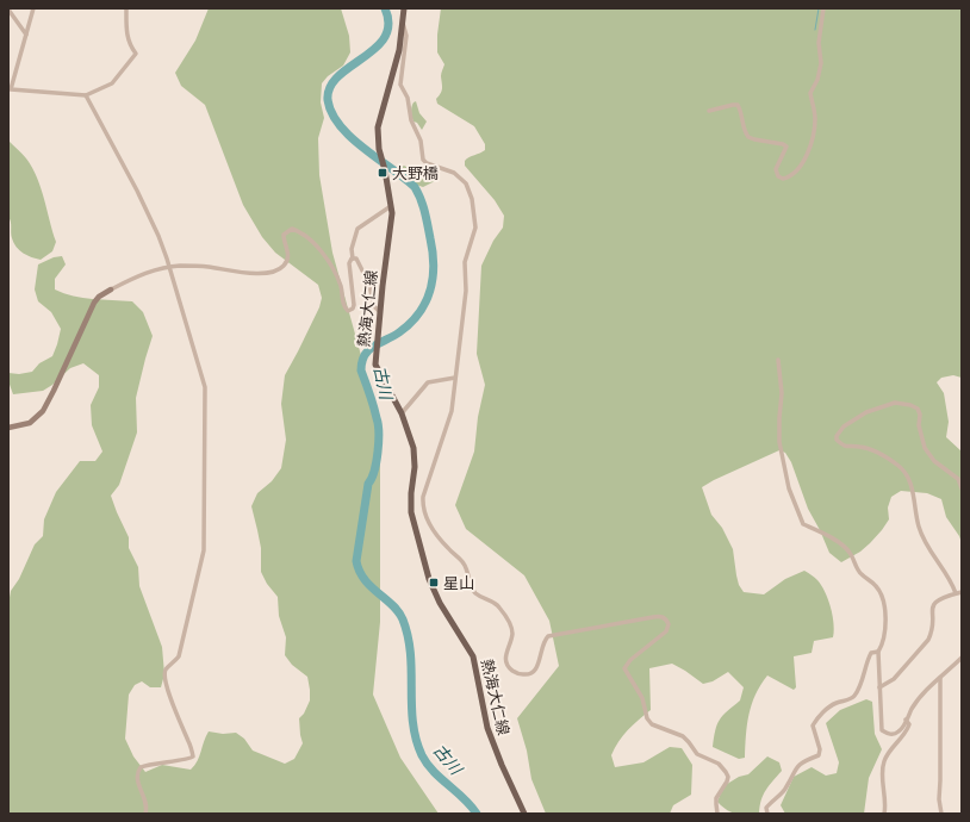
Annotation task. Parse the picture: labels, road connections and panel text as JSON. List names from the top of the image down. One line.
{"streets":{"main road":["熱海大仁線"]},"water":["古川"],"places":{"transit":["大野橋","星山"]}}
